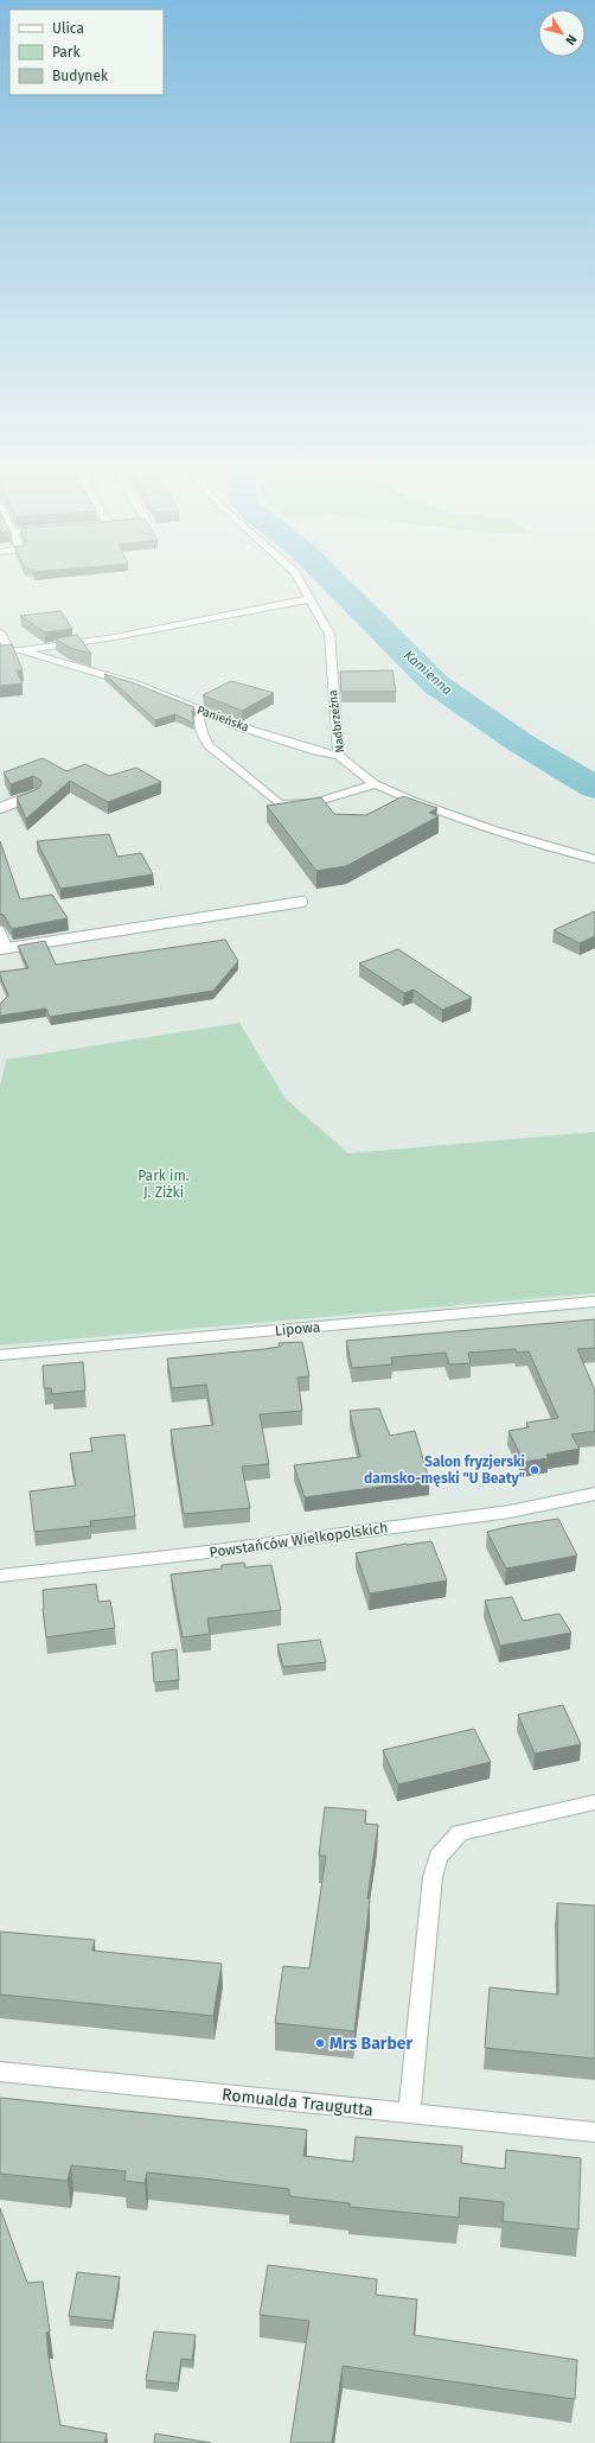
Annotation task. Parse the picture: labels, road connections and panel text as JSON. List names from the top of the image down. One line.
{"streets":{"street":["Panieńska","Nadbrzeżna","Lipowa","Powstańców Wielkopolskich","Romualda Traugutta"]},"crossings":[["Panieńska","Nadbrzeżna"]],"water":["Kamienna"],"parks":["Park im. J. Ziżki"],"places":["Salon fryzjerski damsko-męski \"U Beaty\"","Mrs Barber"],"legend":["Ulica","Park","Budynek"],"north":"bottom right"}
